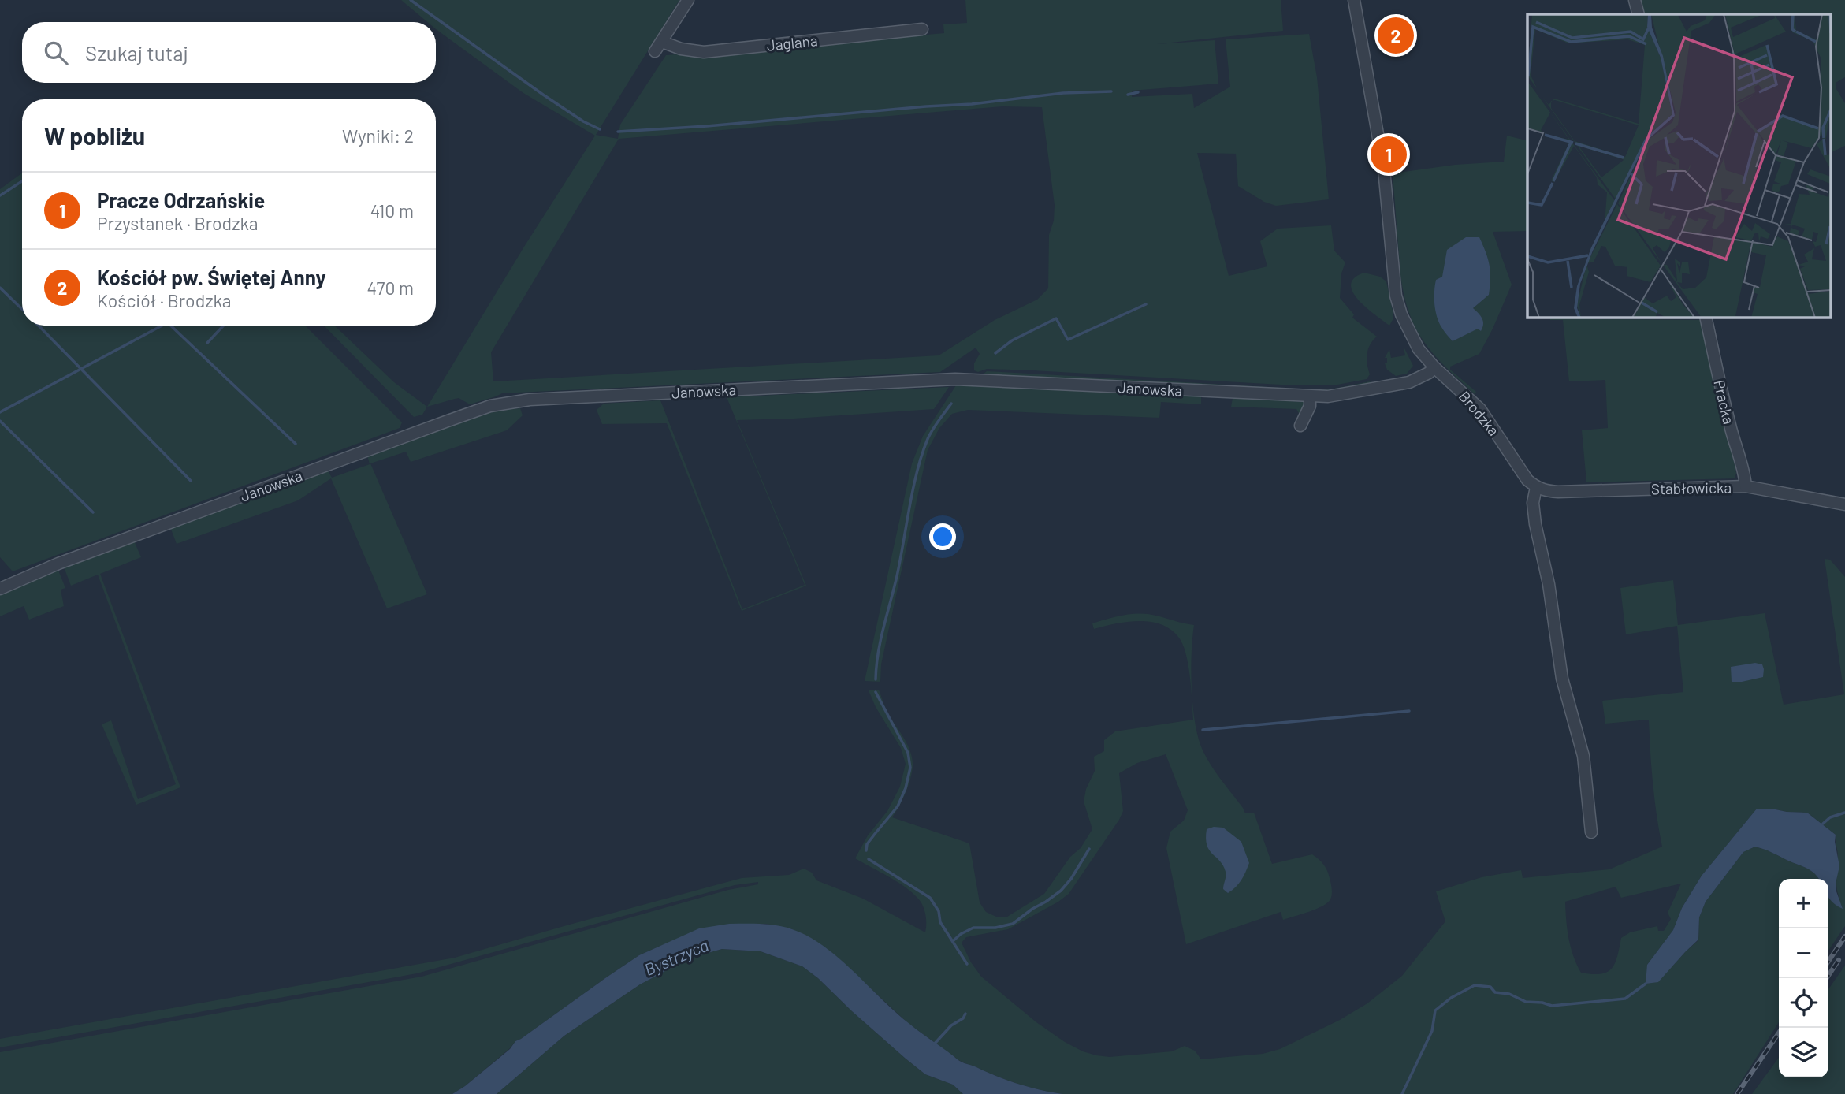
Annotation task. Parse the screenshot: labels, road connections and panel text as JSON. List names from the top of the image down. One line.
{"streets":{"street":["Jaglana","Janowska","Pracka","Brodzka","Stabłowicka"]},"crossings":[["Janowska","Brodzka"],["Pracka","Stabłowicka"],["Brodzka","Stabłowicka"]],"water":["Bystrzyca"],"page":{"pins":["2","1"],"search":"Szukaj tutaj","heading":["W pobliżu","Wyniki: 2"],"list":[{"mark":"1","name":"Pracze Odrzańskie","note":"Przystanek · Brodzka","value":"410 m"},{"mark":"2","name":"Kościół pw. Świętej Anny","note":"Kościół · Brodzka","value":"470 m"}],"map_buttons":["+","−"]}}
